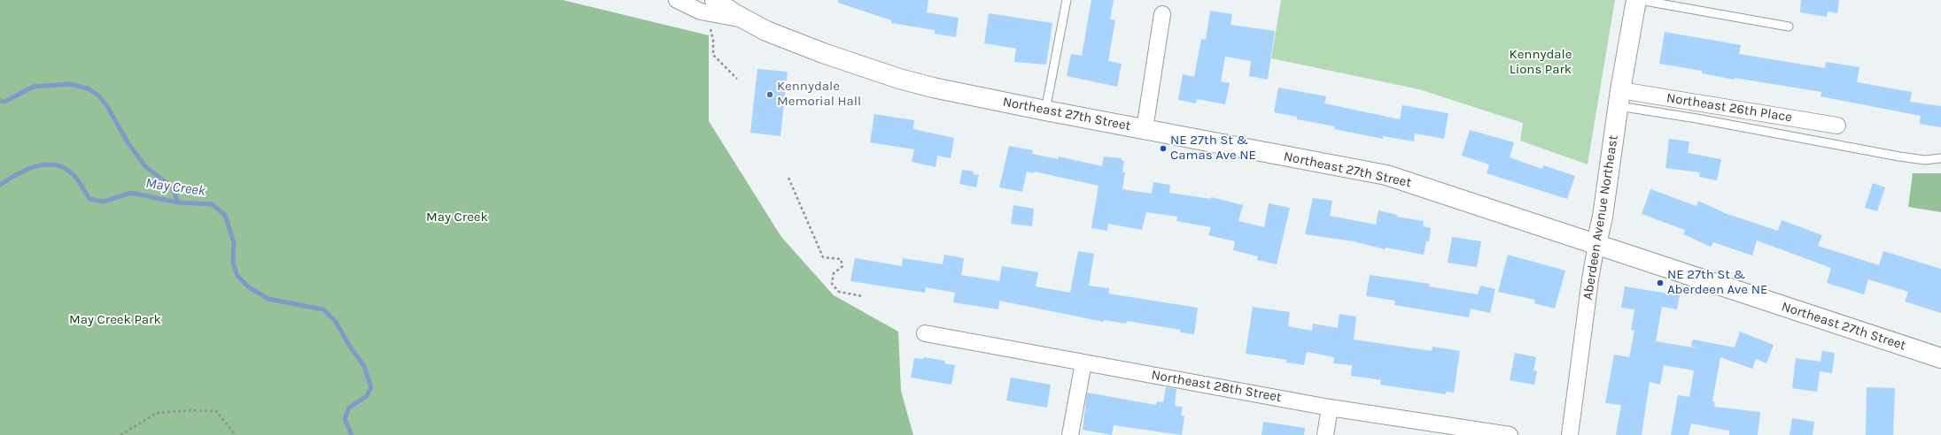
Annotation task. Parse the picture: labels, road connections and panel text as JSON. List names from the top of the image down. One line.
{"streets":{"street":["Northeast 26th Place","Northeast 27th Street","Aberdeen Avenue Northeast","Northeast 28th Street"]},"crossings":[["Northeast 26th Place","Aberdeen Avenue Northeast"],["Northeast 27th Street","Aberdeen Avenue Northeast"]],"water":["May Creek"],"parks":["Kennydale Lions Park","May Creek","May Creek Park"],"places":["Kennydale Memorial Hall","NE 27th St & Camas Ave NE","NE 27th St & Aberdeen Ave NE"]}
